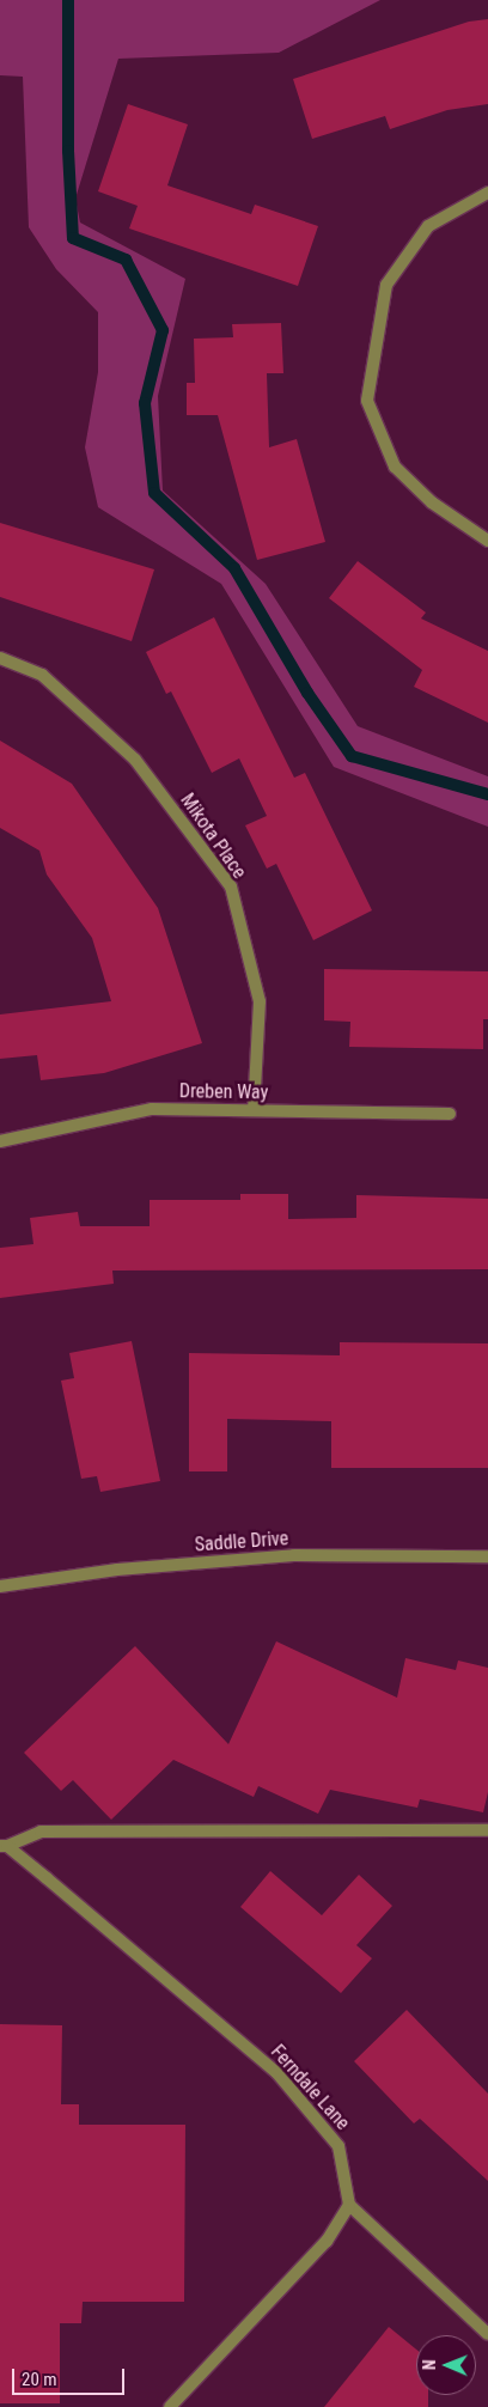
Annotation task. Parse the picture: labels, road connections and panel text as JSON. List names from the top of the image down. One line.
{"streets":{"street":["Mikota Place","Dreben Way","Saddle Drive","Ferndale Lane"]},"crossings":[["Mikota Place","Dreben Way"]],"scale_bar":"20 m","north":"left"}
